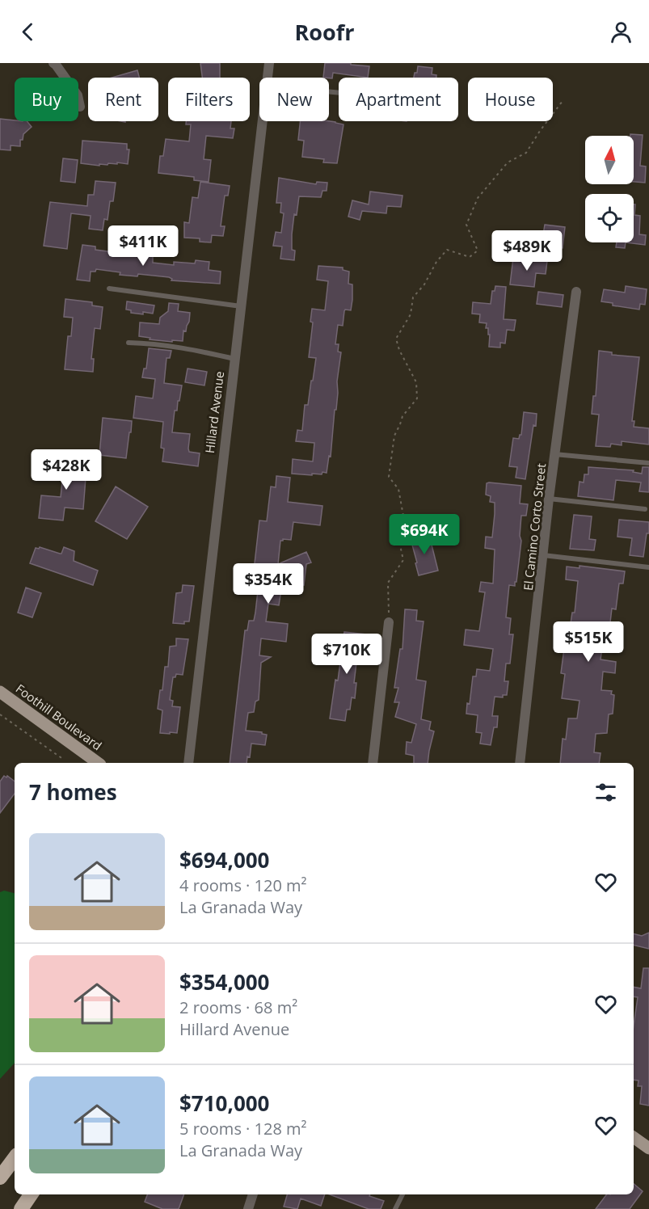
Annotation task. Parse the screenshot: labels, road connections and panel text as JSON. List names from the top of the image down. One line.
{"streets":{"main road":["Foothill Boulevard"],"street":["Hillard Avenue","El Camino Corto Street"]},"north":"top","page":{"header":"Roofr","chip":["Buy","Rent","Filters","New","Apartment","House"],"price":["$411K","$489K","$428K","$694K","$354K","$515K","$710K"],"heading":"7 homes","list":[{"name":"$694,000","note":"4 rooms · 120 m² · La Granada Way"},{"name":"$354,000","note":"2 rooms · 68 m² · Hillard Avenue"},{"name":"$710,000","note":"5 rooms · 128 m² · La Granada Way"}]}}
